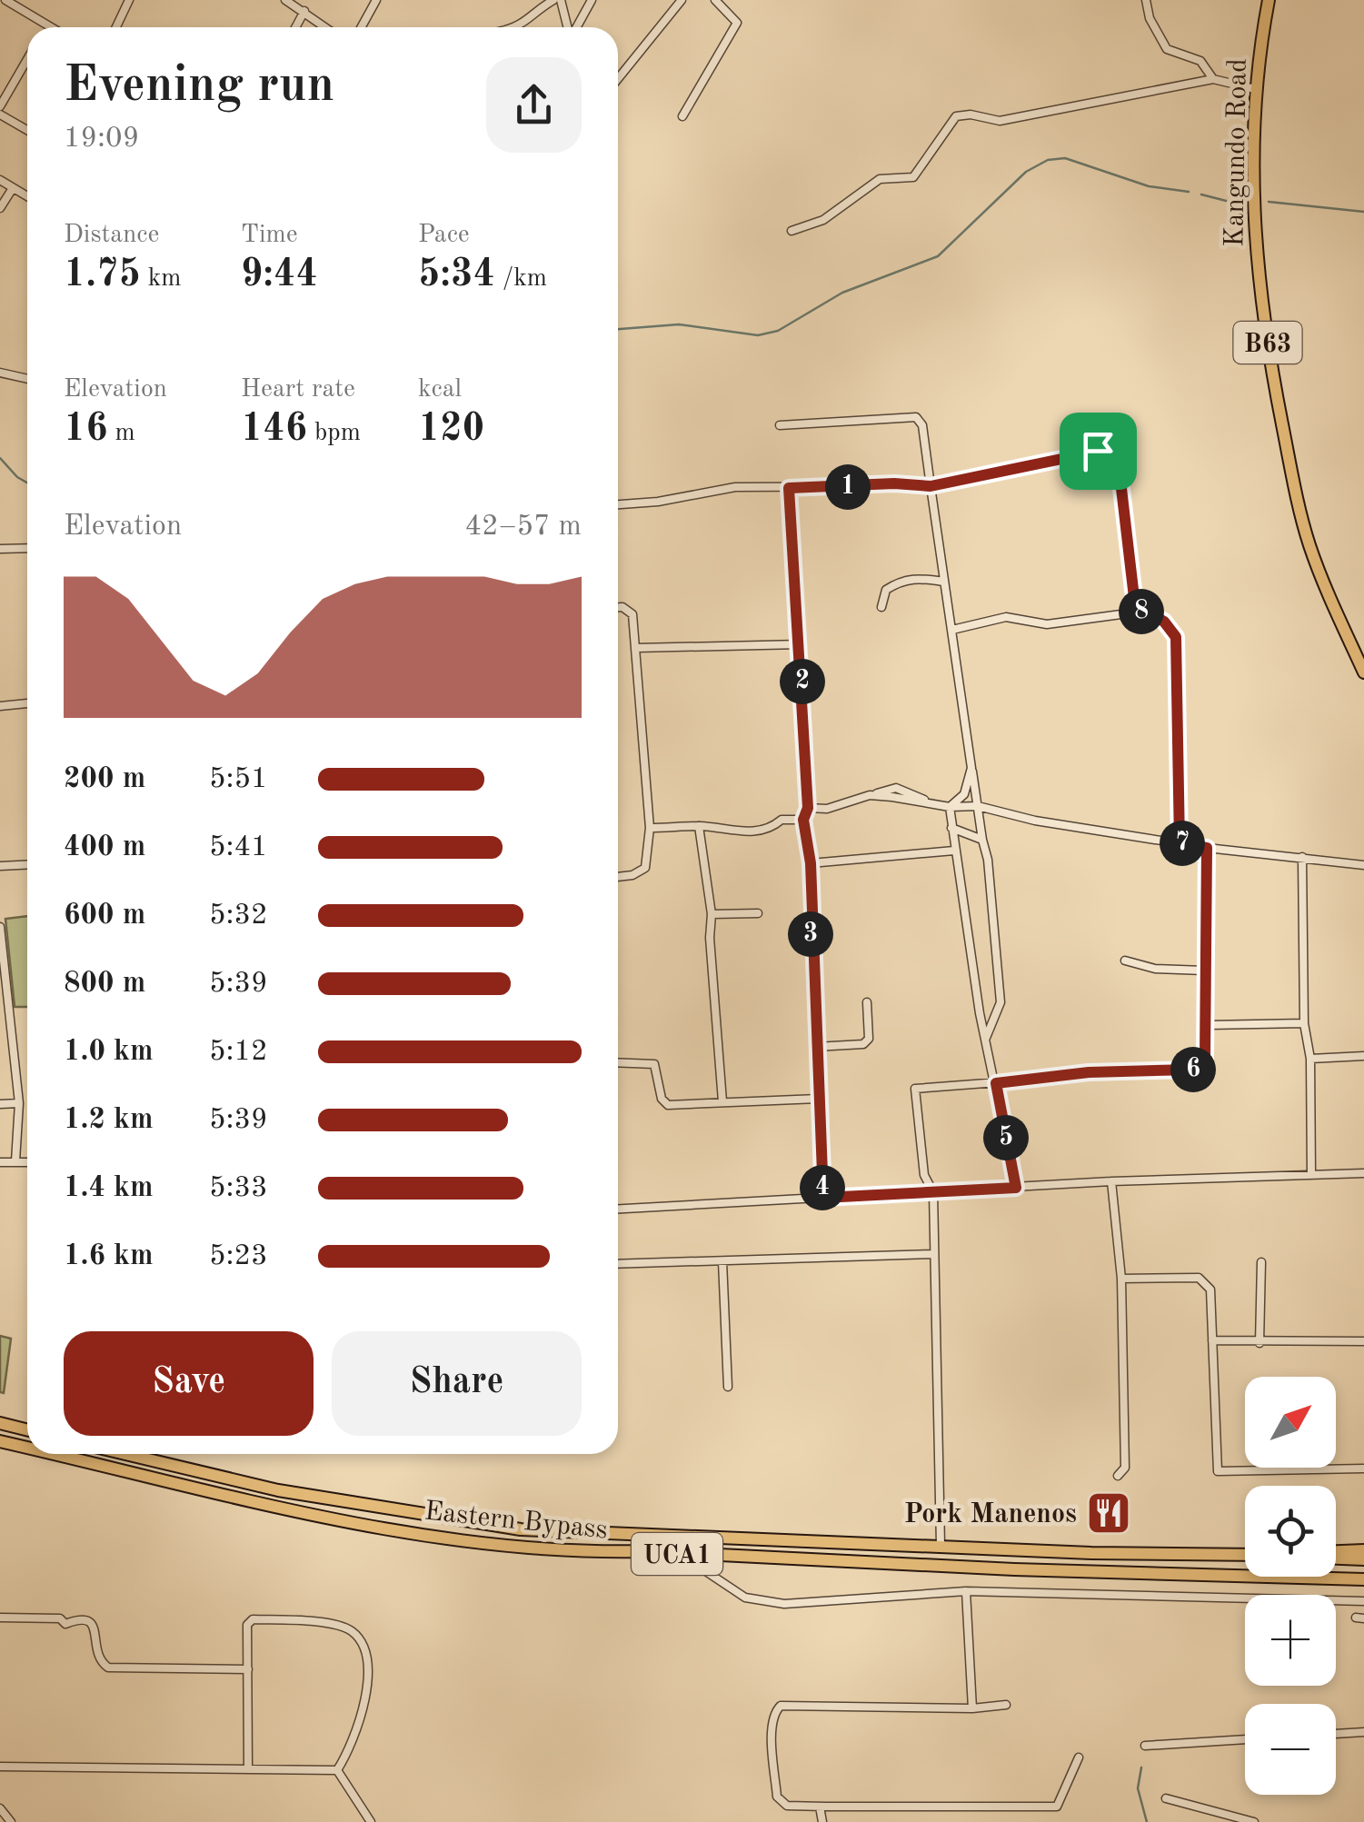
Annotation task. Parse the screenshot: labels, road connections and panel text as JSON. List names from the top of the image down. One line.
{"streets":{"main road":["Kangundo Road","B63","Eastern Bypass","UCA1"]},"places":{"restaurant":["Pork Manenos"]},"north":"top right","page":{"heading":["Evening run","19:09"],"stats":[["Distance","1.75 km"],["Time","9:44"],["Pace","5:34 /km"],["Elevation","16 m"],["Heart rate","146 bpm"],["kcal","120"]],"pins":["1","8","2","7","3","6","5","4"],"chart":["Elevation","42–57 m"],"list":[{"name":"200 m","note":"5:51"},{"name":"400 m","note":"5:41"},{"name":"600 m","note":"5:32"},{"name":"800 m","note":"5:39"},{"name":"1.0 km","note":"5:12"},{"name":"1.2 km","note":"5:39"},{"name":"1.4 km","note":"5:33"},{"name":"1.6 km","note":"5:23"}],"buttons":["Save","Share"],"map_buttons":["+","−"]}}
